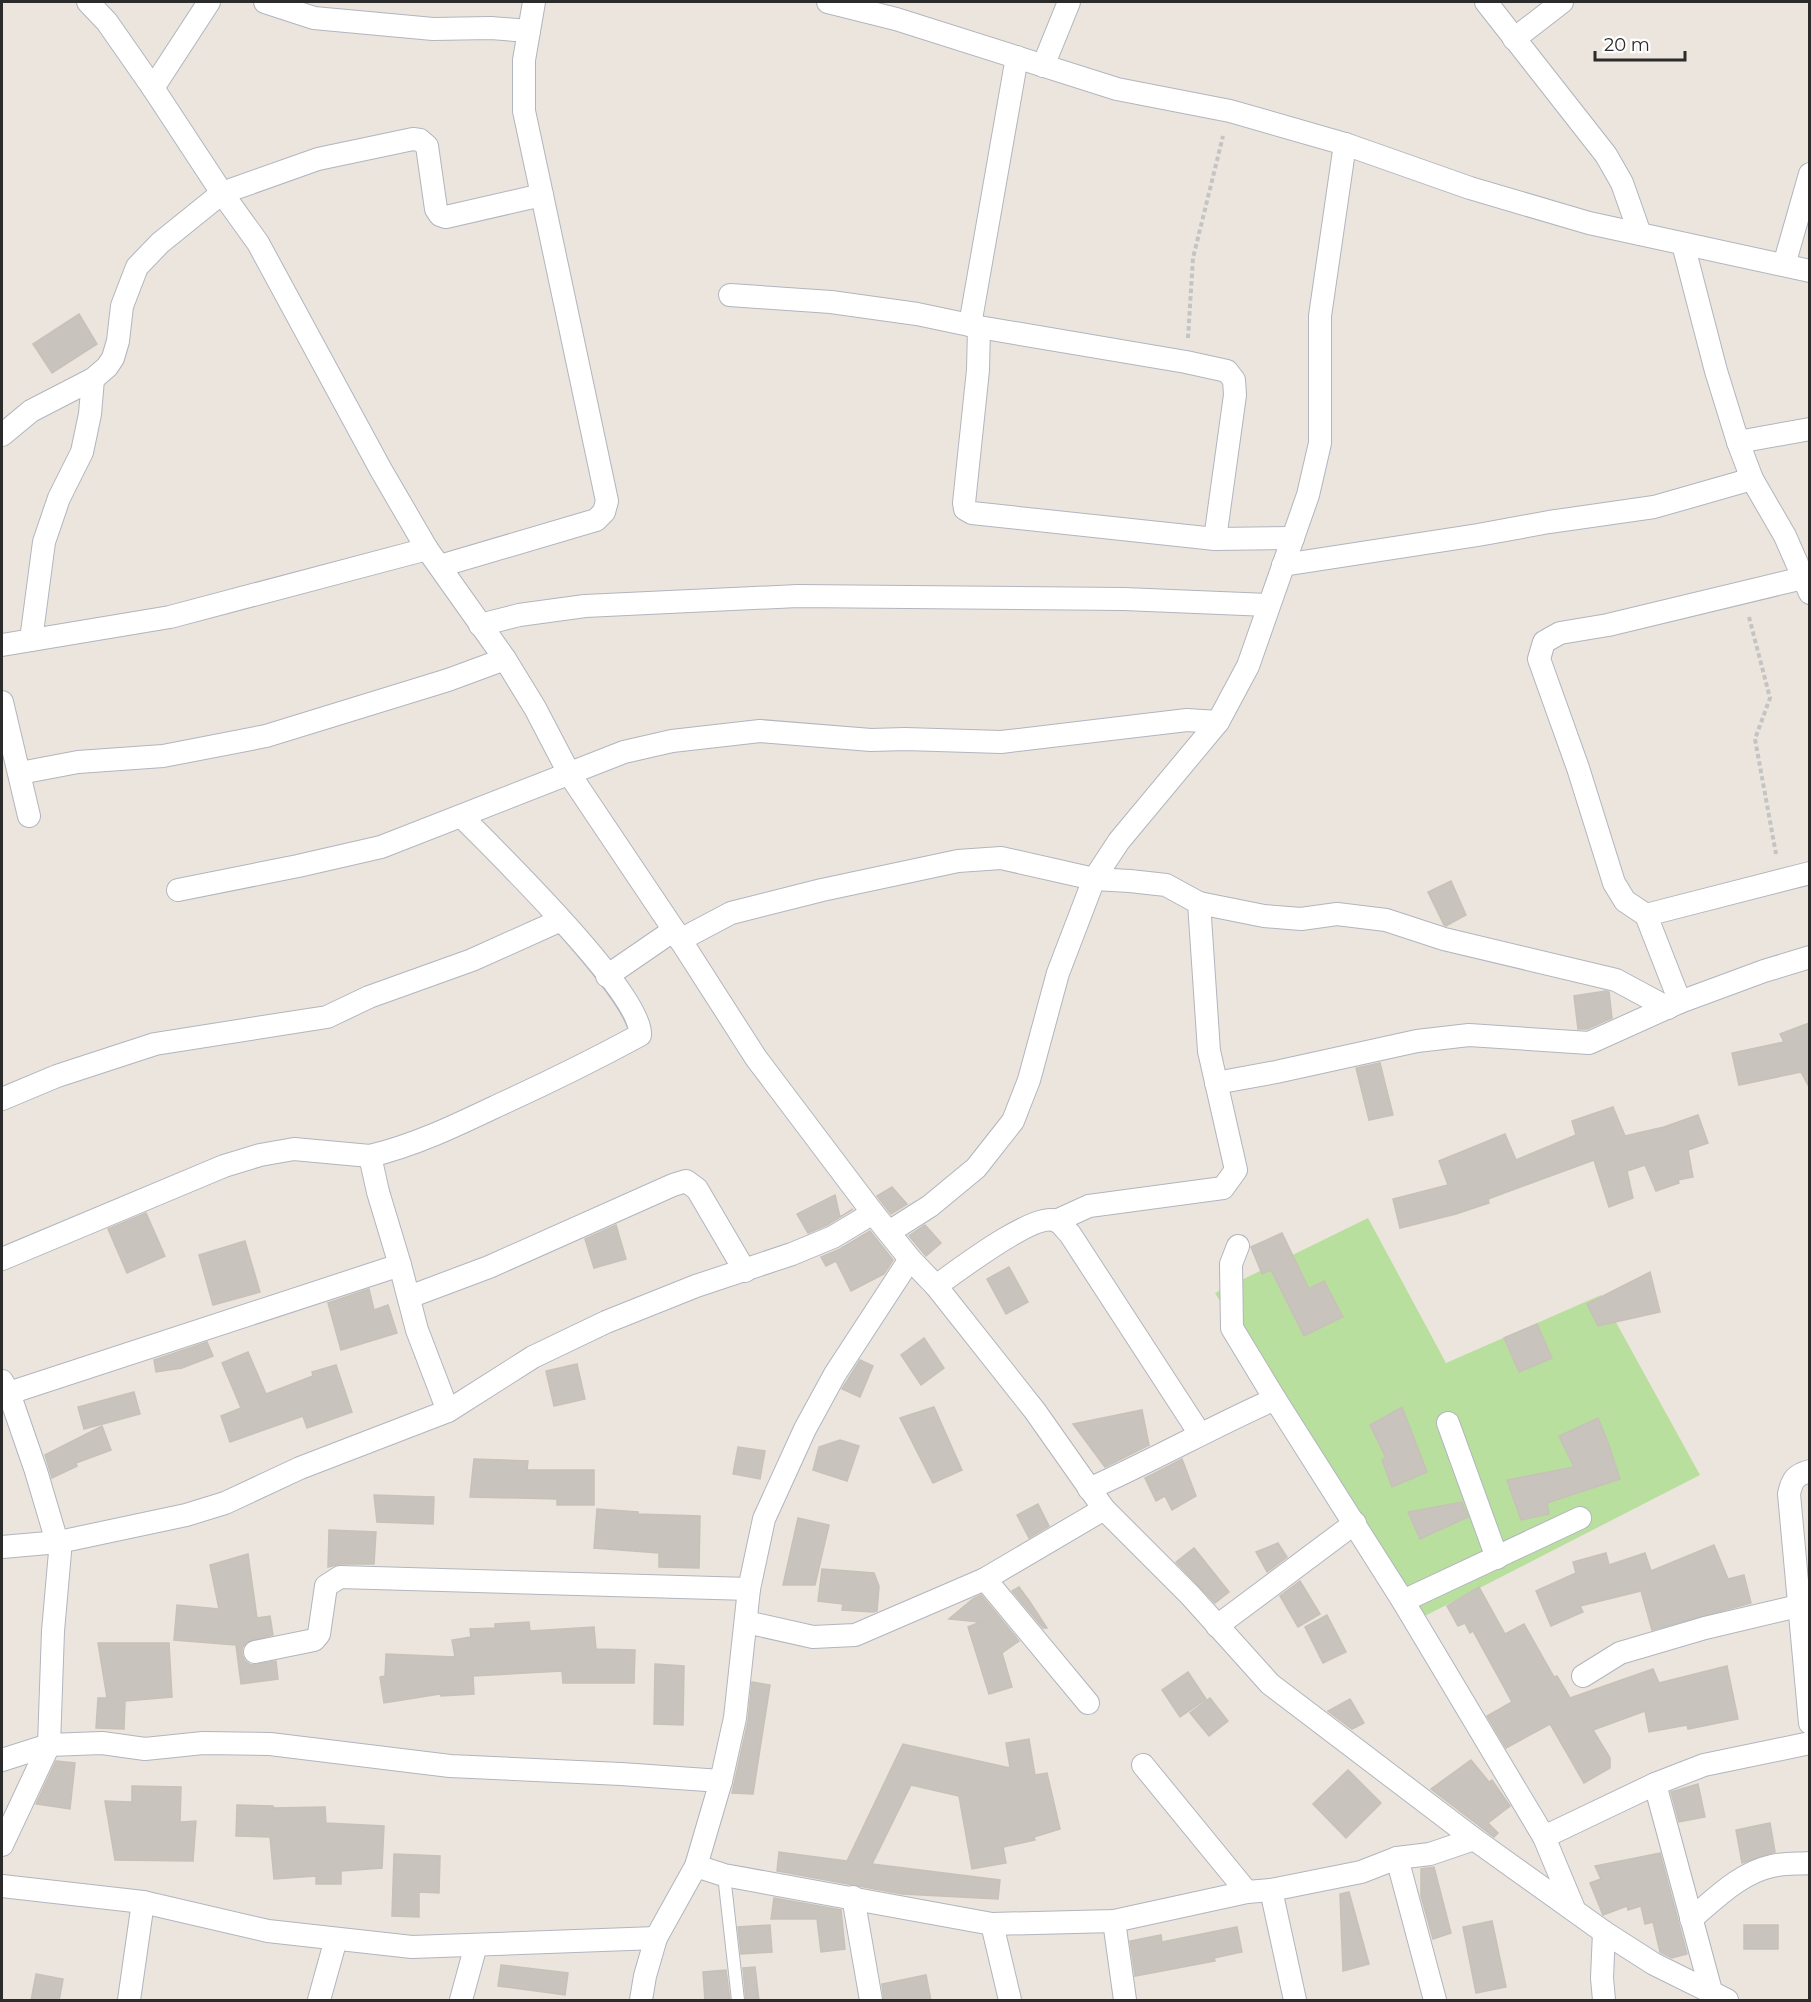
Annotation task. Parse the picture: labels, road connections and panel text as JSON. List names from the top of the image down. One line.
{"scale_bar":"20 m"}
